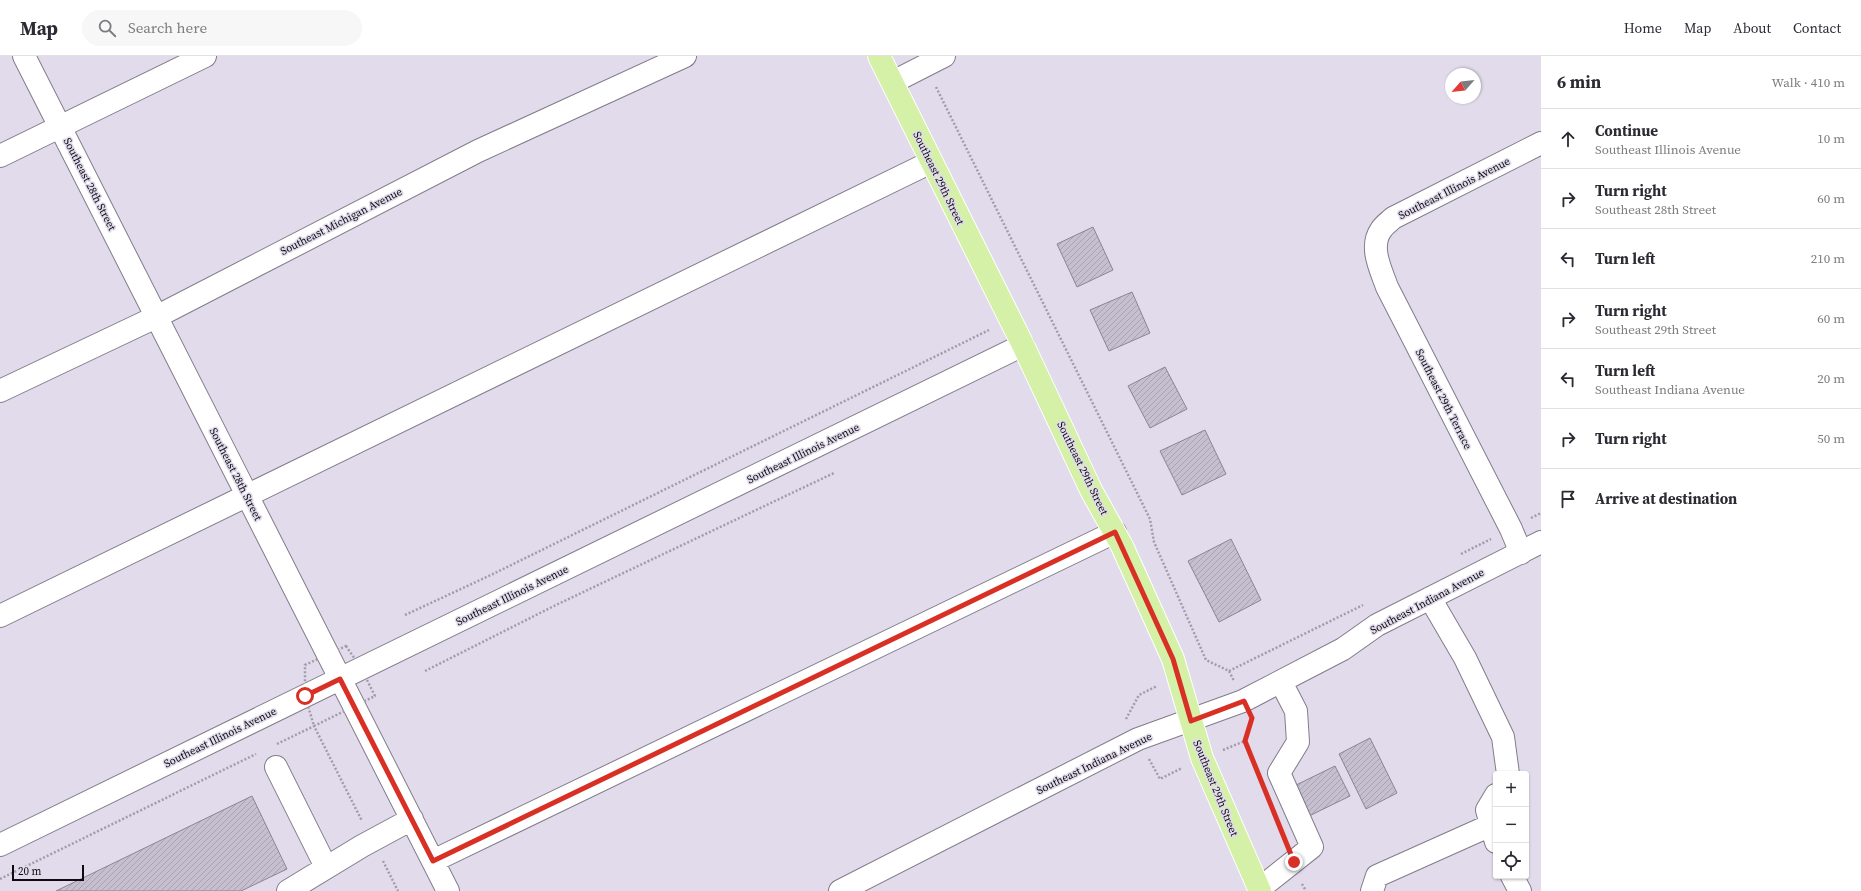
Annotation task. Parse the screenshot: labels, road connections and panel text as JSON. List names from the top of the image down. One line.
{"streets":{"main road":["Southeast 29th Street"],"street":["Southeast 28th Street","Southeast Illinois Avenue","Southeast Michigan Avenue","Southeast 29th Terrace","Southeast Indiana Avenue"]},"crossings":[["Southeast 29th Street","Southeast Illinois Avenue"],["Southeast 29th Street","Southeast Indiana Avenue"],["Southeast 28th Street","Southeast Illinois Avenue"],["Southeast 28th Street","Southeast Michigan Avenue"],["Southeast Illinois Avenue","Southeast 29th Terrace"],["Southeast 29th Terrace","Southeast Indiana Avenue"]],"scale_bar":"20 m","north":"bottom left","page":{"header":"Map","search":"Search here","nav":["Home","Map","About","Contact"],"heading":["6 min","Walk · 410 m"],"list":[["Continue","Southeast Illinois Avenue","10 m"],["Turn right","Southeast 28th Street","60 m"],["Turn left","210 m"],["Turn right","Southeast 29th Street","60 m"],["Turn left","Southeast Indiana Avenue","20 m"],["Turn right","50 m"],"Arrive at destination"],"map_buttons":["+","−"],"scale":"20 m"}}
